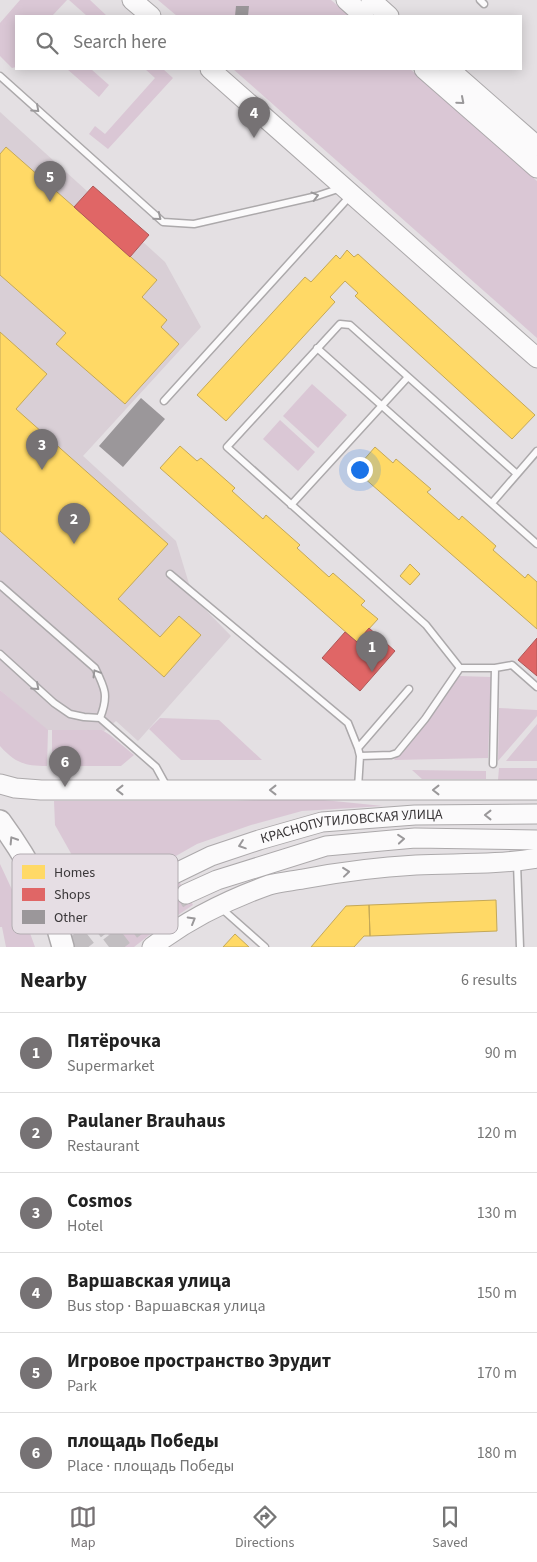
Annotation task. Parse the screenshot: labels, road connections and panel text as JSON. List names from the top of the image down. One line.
{"streets":{"main road":["КРАСНОПУТИЛОВСКАЯ УЛИЦА"]},"legend":["Homes","Shops","Other"],"page":{"search":"Search here","pins":["4","5","3","2","1","6"],"heading":["Nearby","6 results"],"list":[{"mark":"1","name":"Пятёрочка","note":"Supermarket","value":"90 m"},{"mark":"2","name":"Paulaner Brauhaus","note":"Restaurant","value":"120 m"},{"mark":"3","name":"Cosmos","note":"Hotel","value":"130 m"},{"mark":"4","name":"Варшавская улица","note":"Bus stop · Варшавская улица","value":"150 m"},{"mark":"5","name":"Игровое пространство Эрудит","note":"Park","value":"170 m"},{"mark":"6","name":"площадь Победы","note":"Place · площадь Победы","value":"180 m"}],"nav":["Map","Directions","Saved"]}}
